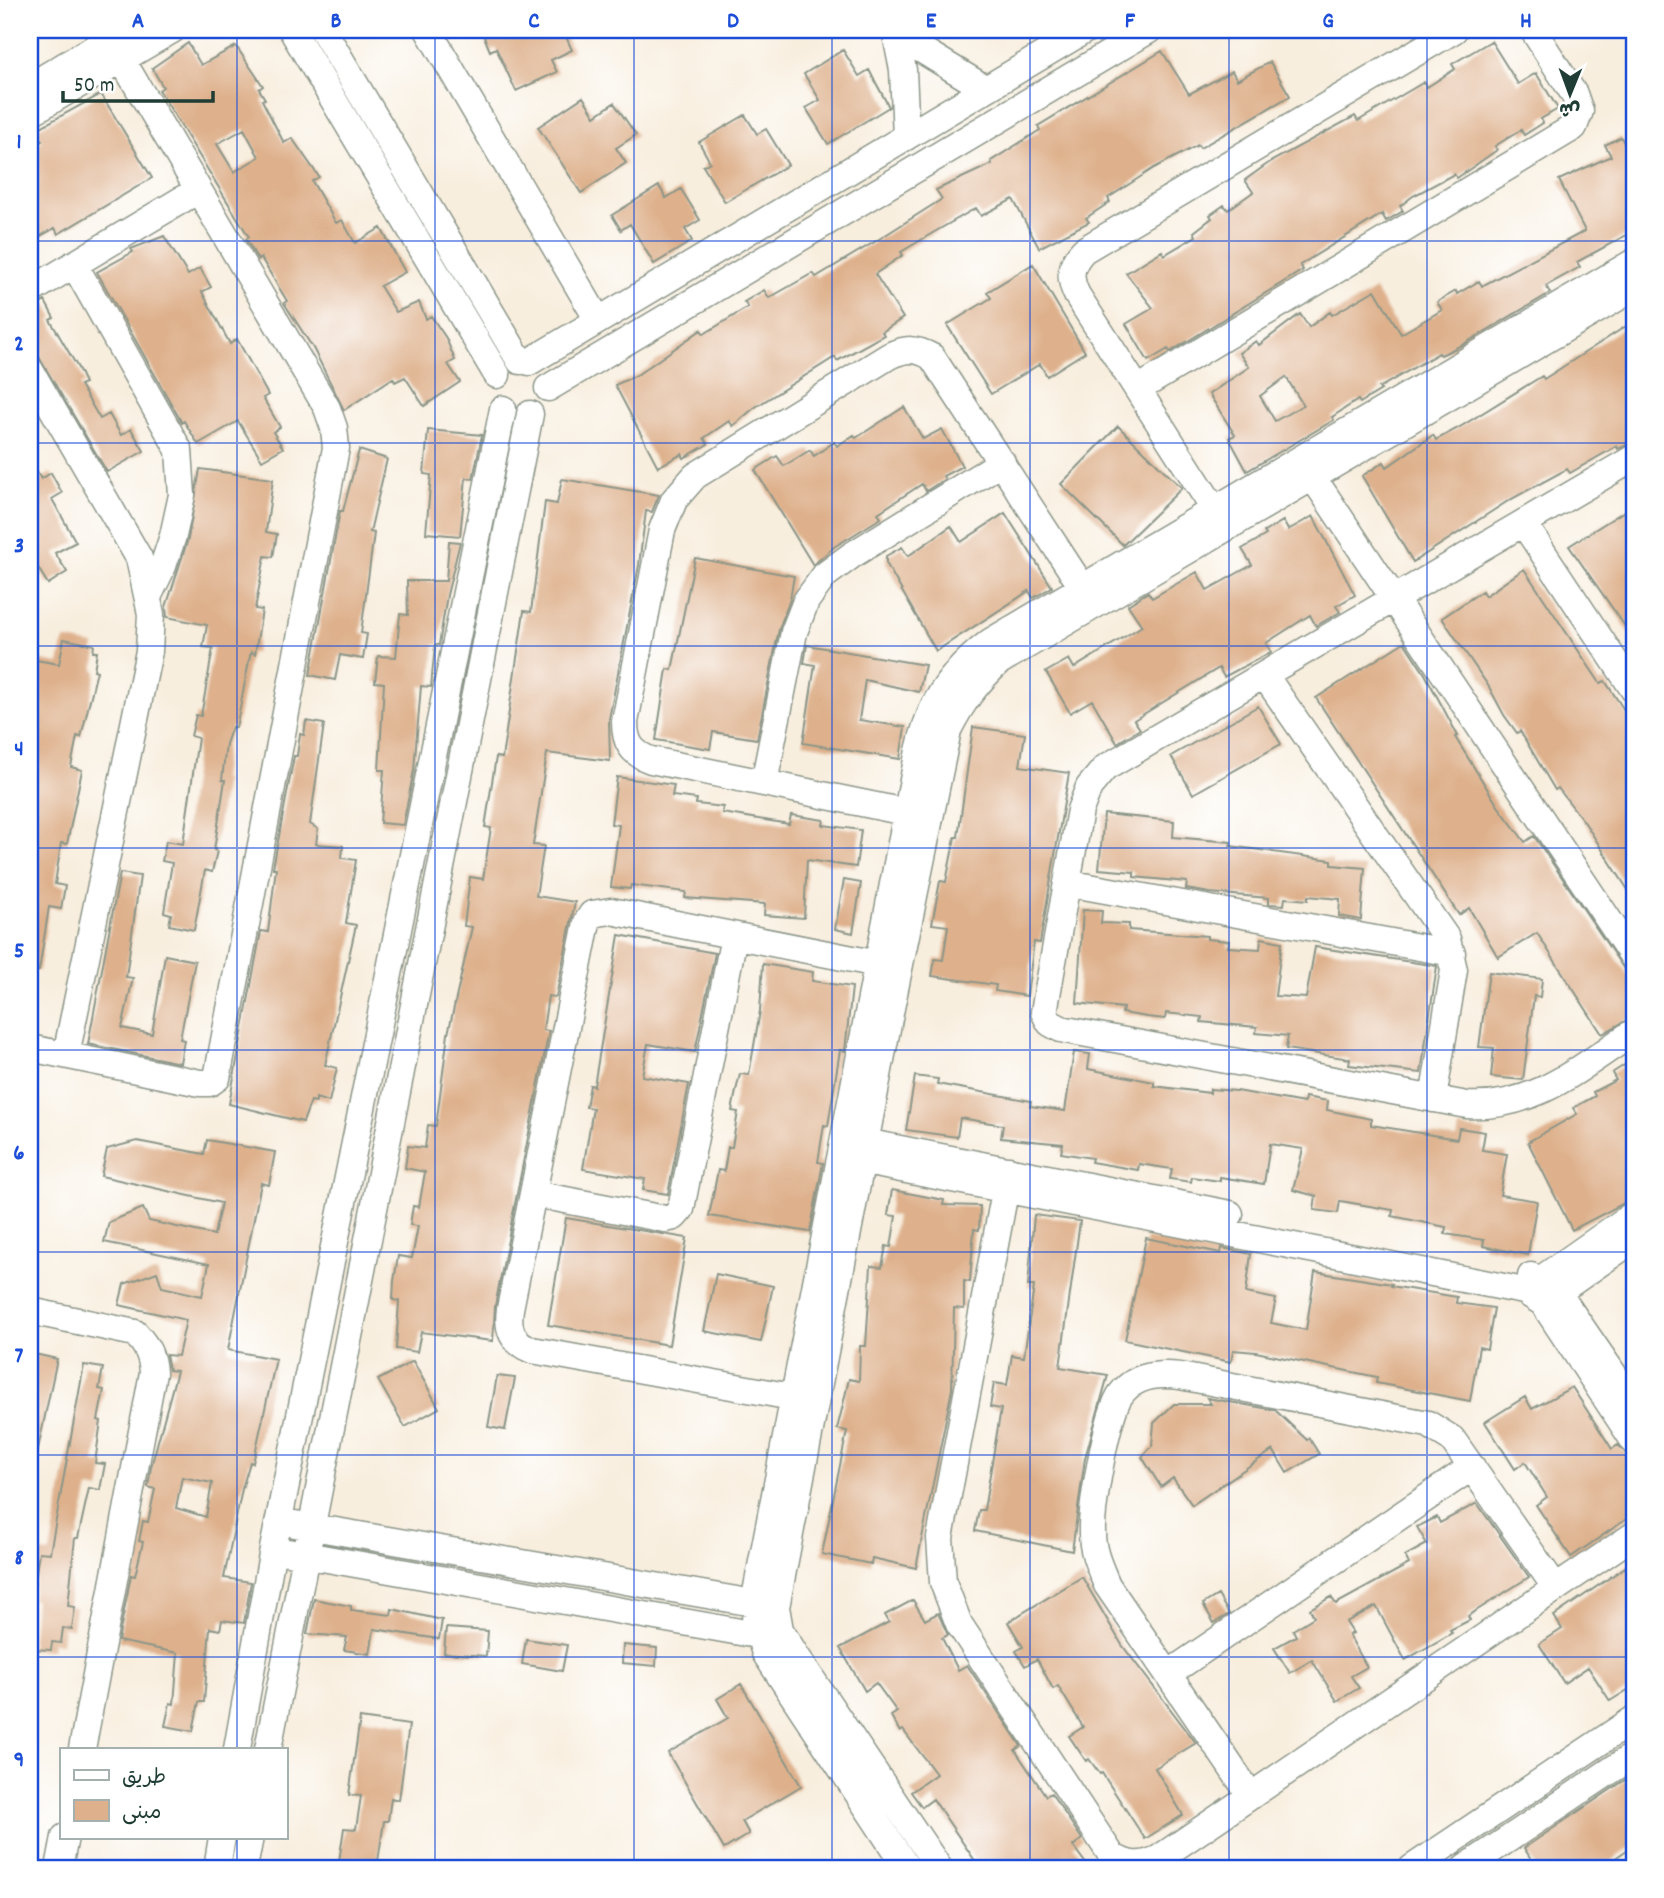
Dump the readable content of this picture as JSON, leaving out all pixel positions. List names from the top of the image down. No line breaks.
{"legend":["طريق","مبنى"],"scale_bar":"50 m","north":"bottom","grid":{"columns":["A","B","C","D","E","F","G","H"],"rows":["1","2","3","4","5","6","7","8","9"]}}
